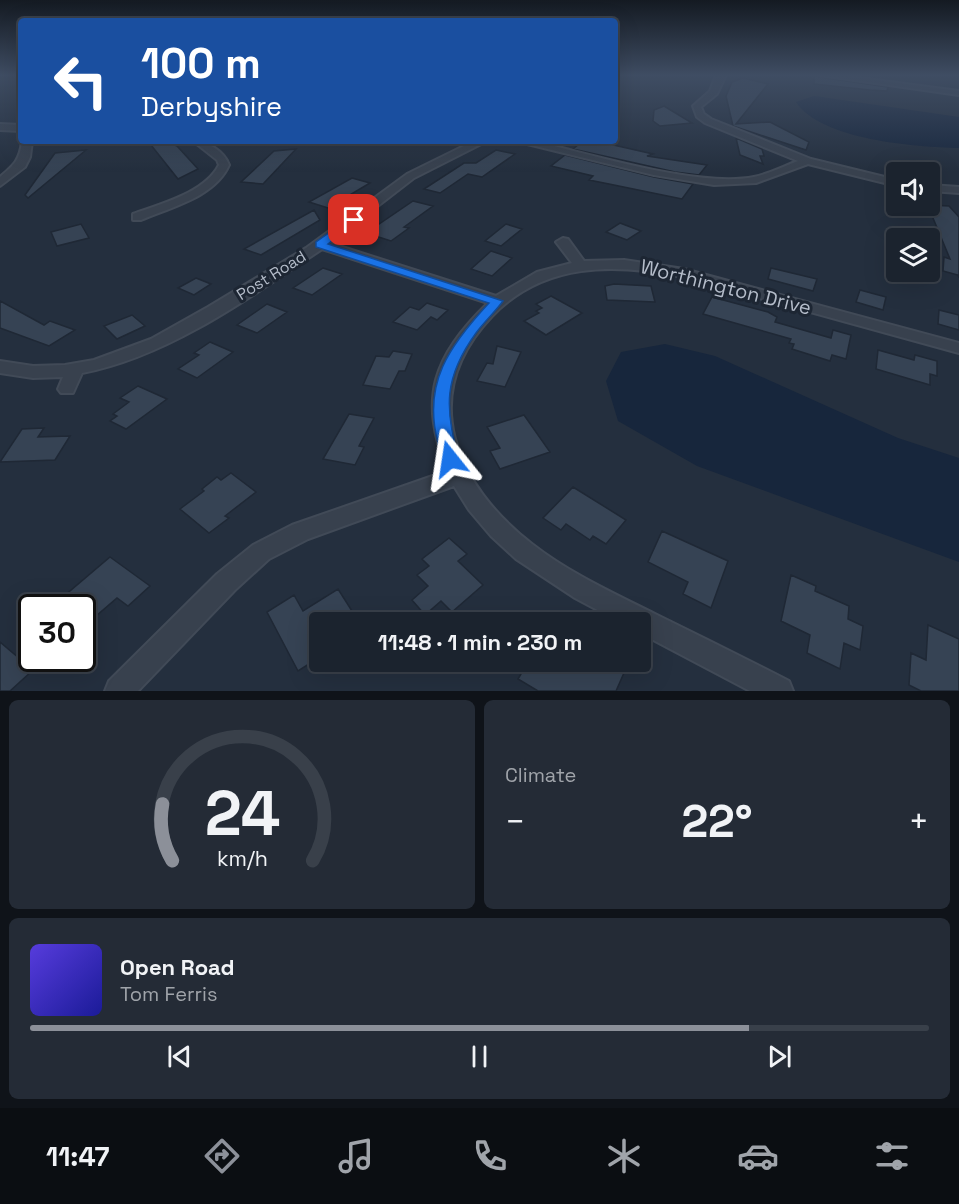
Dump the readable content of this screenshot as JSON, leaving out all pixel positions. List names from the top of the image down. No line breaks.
{"streets":{"street":["Post Road","Worthington Drive"]},"page":{"turn":["100 m","Derbyshire"],"limit":"30","trip":"11:48 · 1 min · 230 m","tile":"Climate","heat":["−","22°","+"],"song":["Open Road","Tom Ferris"],"tabs":"11:47","gauge":["24","km/h"]}}
